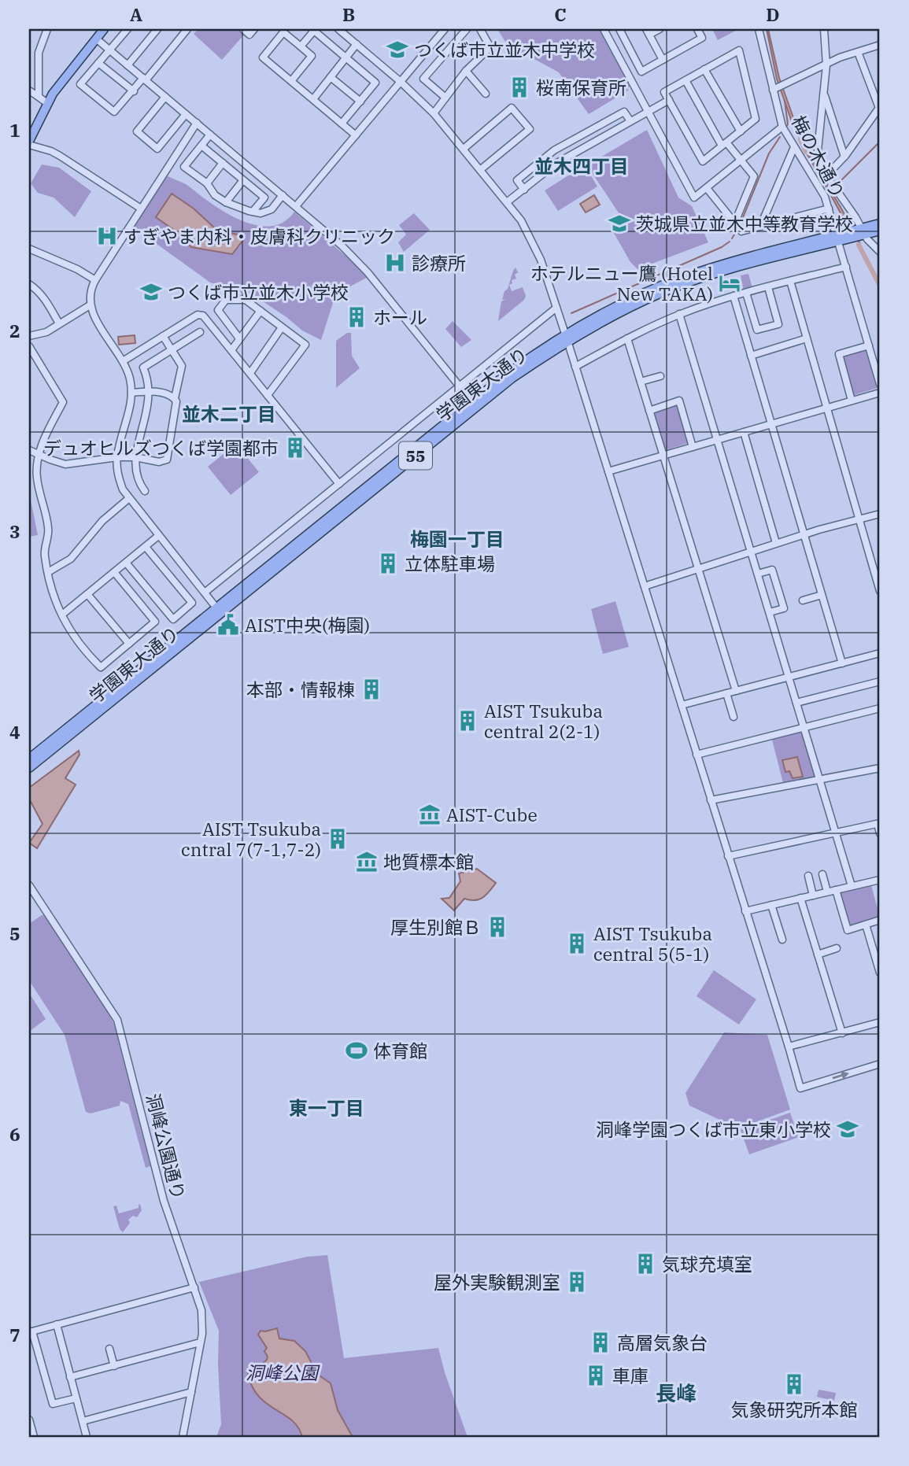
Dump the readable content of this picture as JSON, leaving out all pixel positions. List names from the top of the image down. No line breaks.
{"streets":{"main road":["学園東大通り","55"],"street":["梅の木通り","洞峰公園通り"]},"crossings":[["梅の木通り","学園東大通り"]],"districts":["並木四丁目","並木二丁目","梅園一丁目","東一丁目","長峰"],"parks":["洞峰公園"],"places":{"school or university":["つくば市立並木中学校","茨城県立並木中等教育学校","つくば市立並木小学校","洞峰学園つくば市立東小学校"],"building":["桜南保育所","ホール","デュオヒルズつくば学園都市","立体駐車場","本部・情報棟","AIST Tsukuba central 2(2-1)","AIST Tsukuba cntral 7(7-1,7-2)","厚生別館Ｂ","AIST Tsukuba central 5(5-1)","気球充填室","屋外実験観測室","高層気象台","車庫","気象研究所本館"],"hospital":["すぎやま内科・皮膚科クリニック","診療所"],"hotel":["ホテルニュー鷹 (Hotel New TAKA)"],"public building":["AIST中央(梅園)"],"museum":["AIST-Cube","地質標本館"],"sports":["体育館"]},"grid":{"columns":["A","B","C","D"],"rows":["1","2","3","4","5","6","7"]}}
